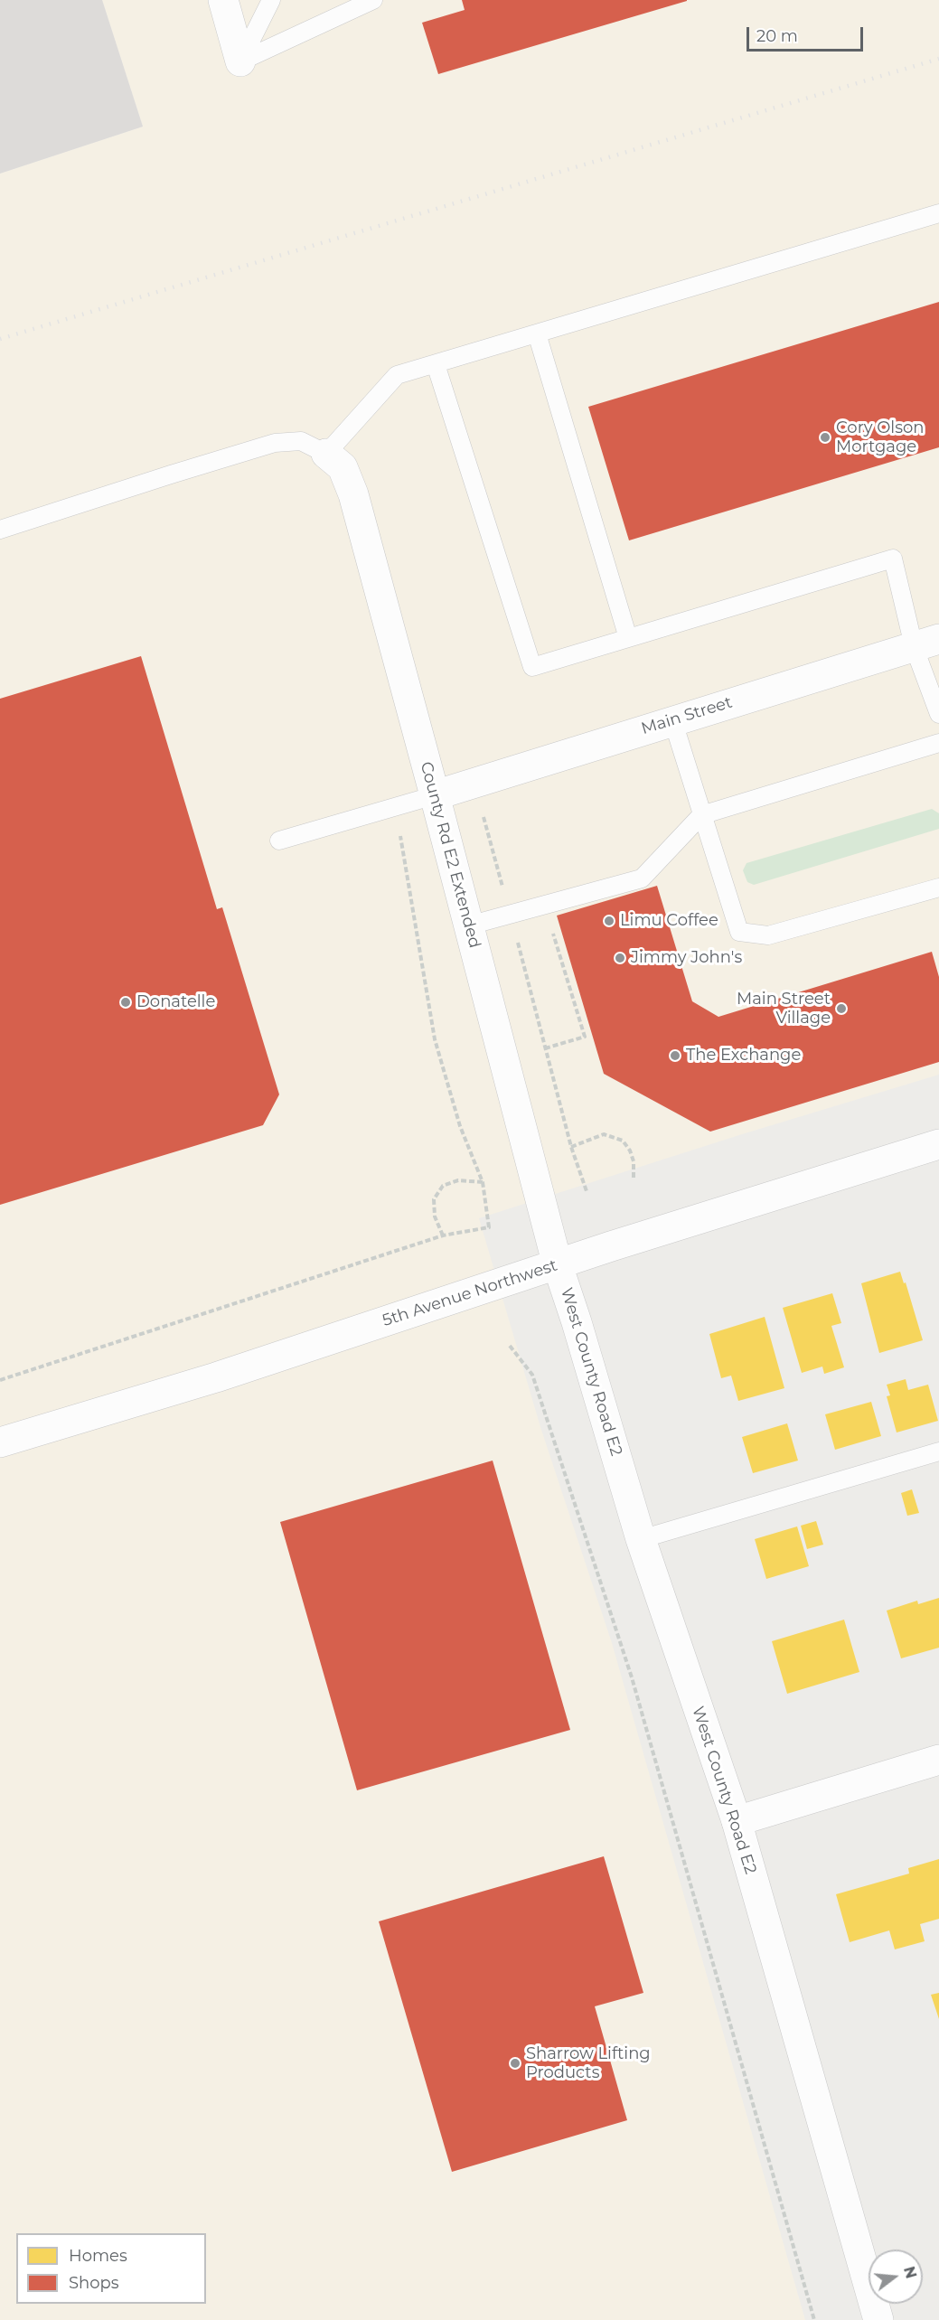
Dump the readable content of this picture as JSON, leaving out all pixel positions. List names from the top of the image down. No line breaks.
{"streets":{"street":["Main Street","County Rd E2 Extended","5th Avenue Northwest","West County Road E2"]},"crossings":[["Main Street","County Rd E2 Extended"],["County Rd E2 Extended","5th Avenue Northwest"],["County Rd E2 Extended","West County Road E2"],["5th Avenue Northwest","West County Road E2"]],"places":["Cory Olson Mortgage","Limu Coffee","Jimmy John's","Donatelle","Main Street Village","The Exchange","Sharrow Lifting Products"],"legend":["Homes","Shops"],"scale_bar":"20 m","north":"right"}
